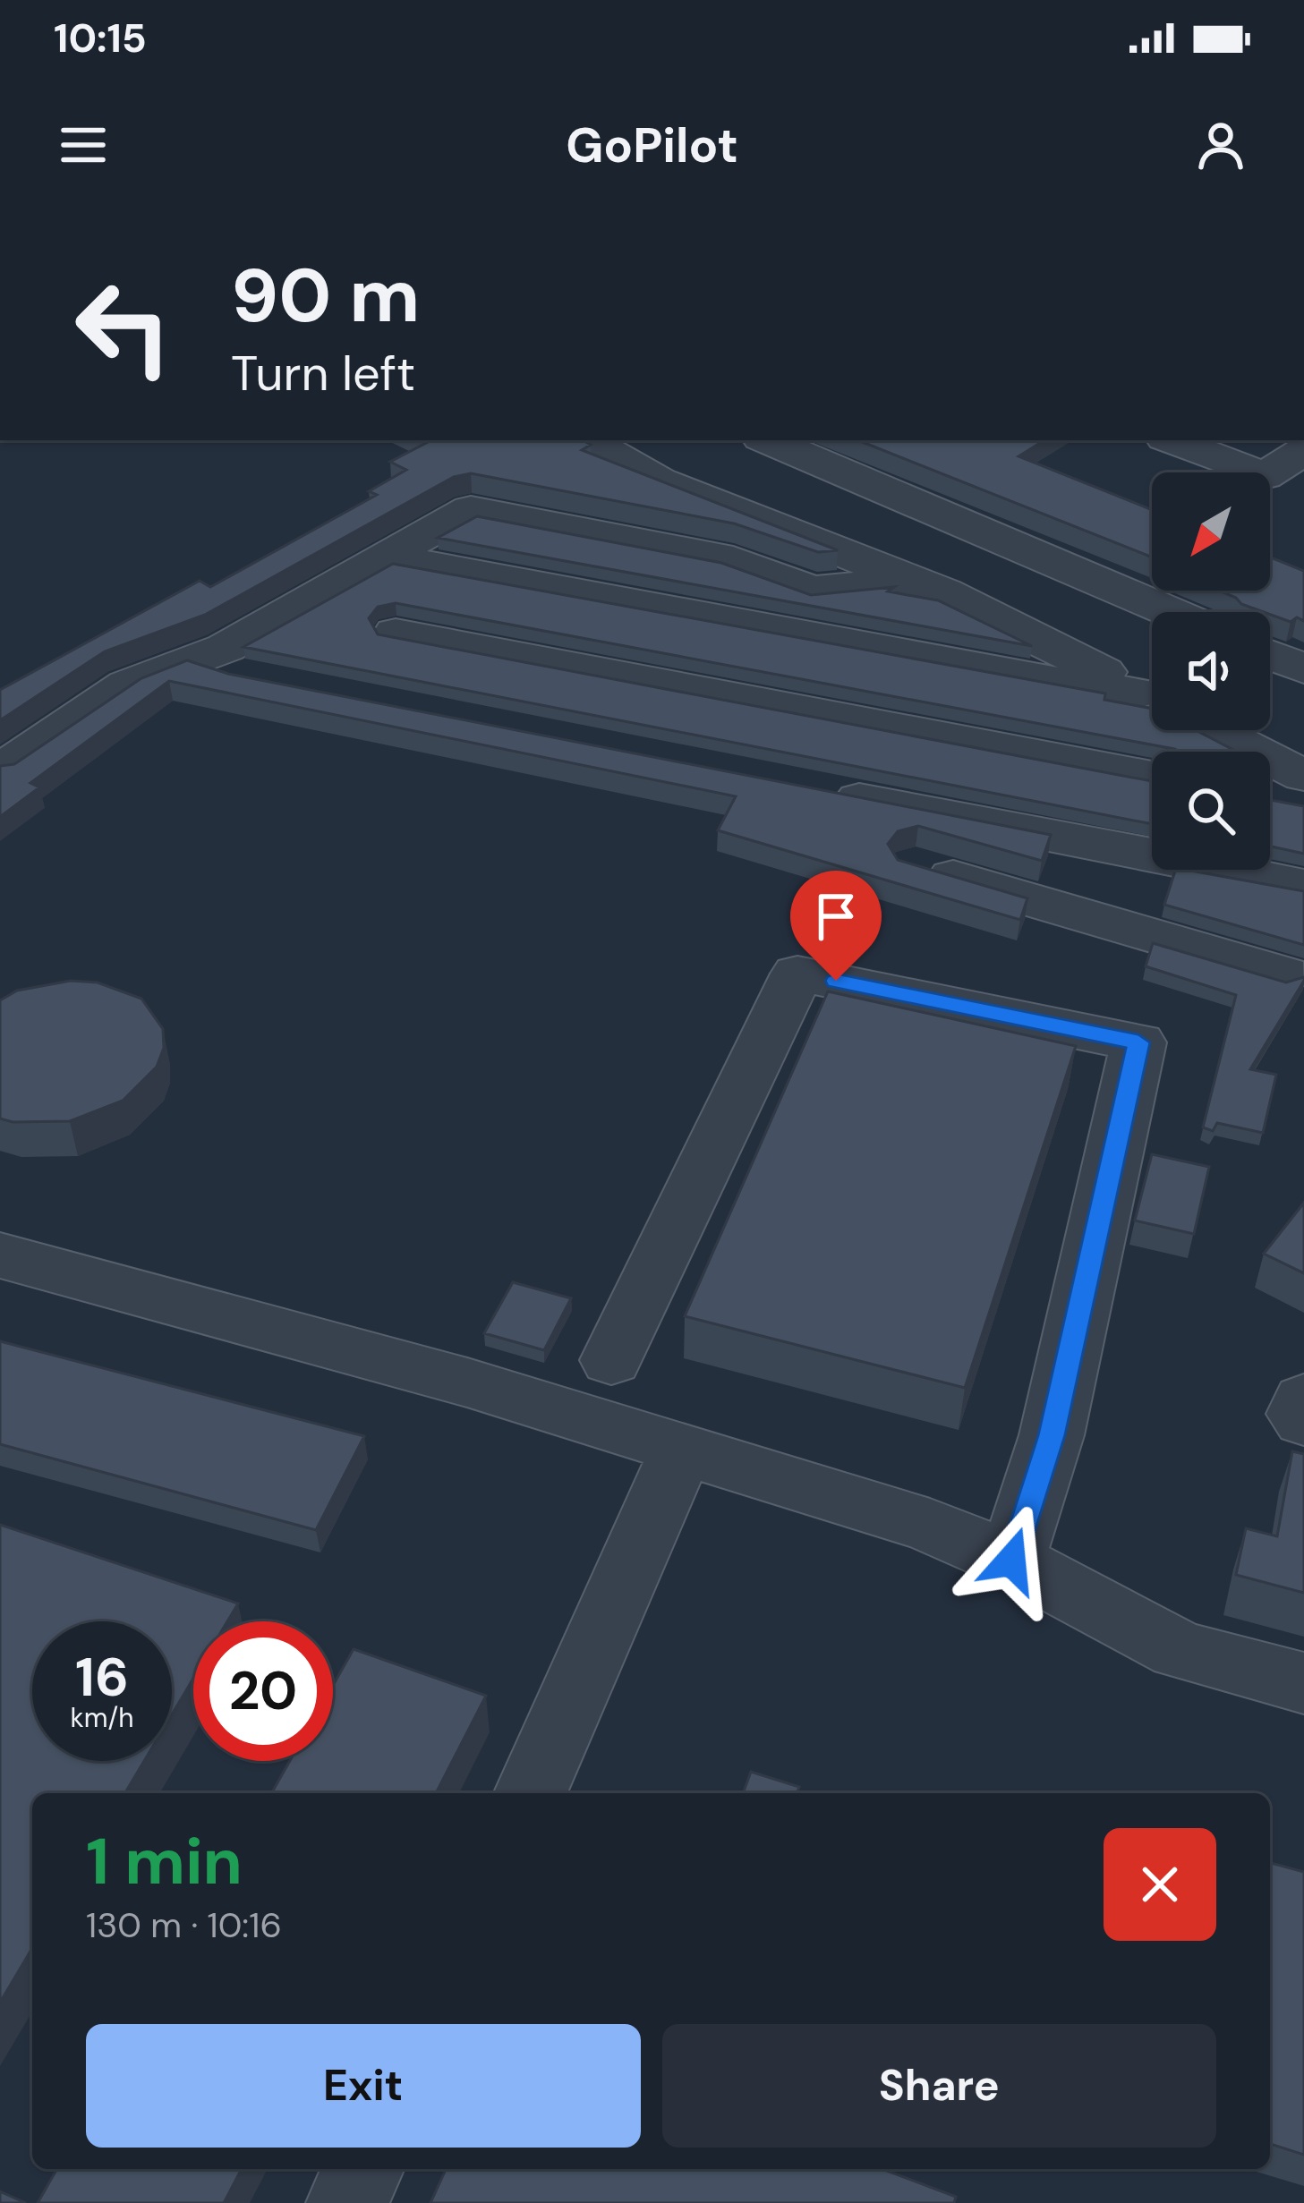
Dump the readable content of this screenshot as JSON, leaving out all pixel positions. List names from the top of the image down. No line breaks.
{"north":"bottom left","page":{"status":"10:15","header":"GoPilot","turn":["90 m","Turn left"],"speed":"16 km/h","limit":"20","heading":["1 min","130 m · 10:16"],"buttons":["Exit","Share"]}}
